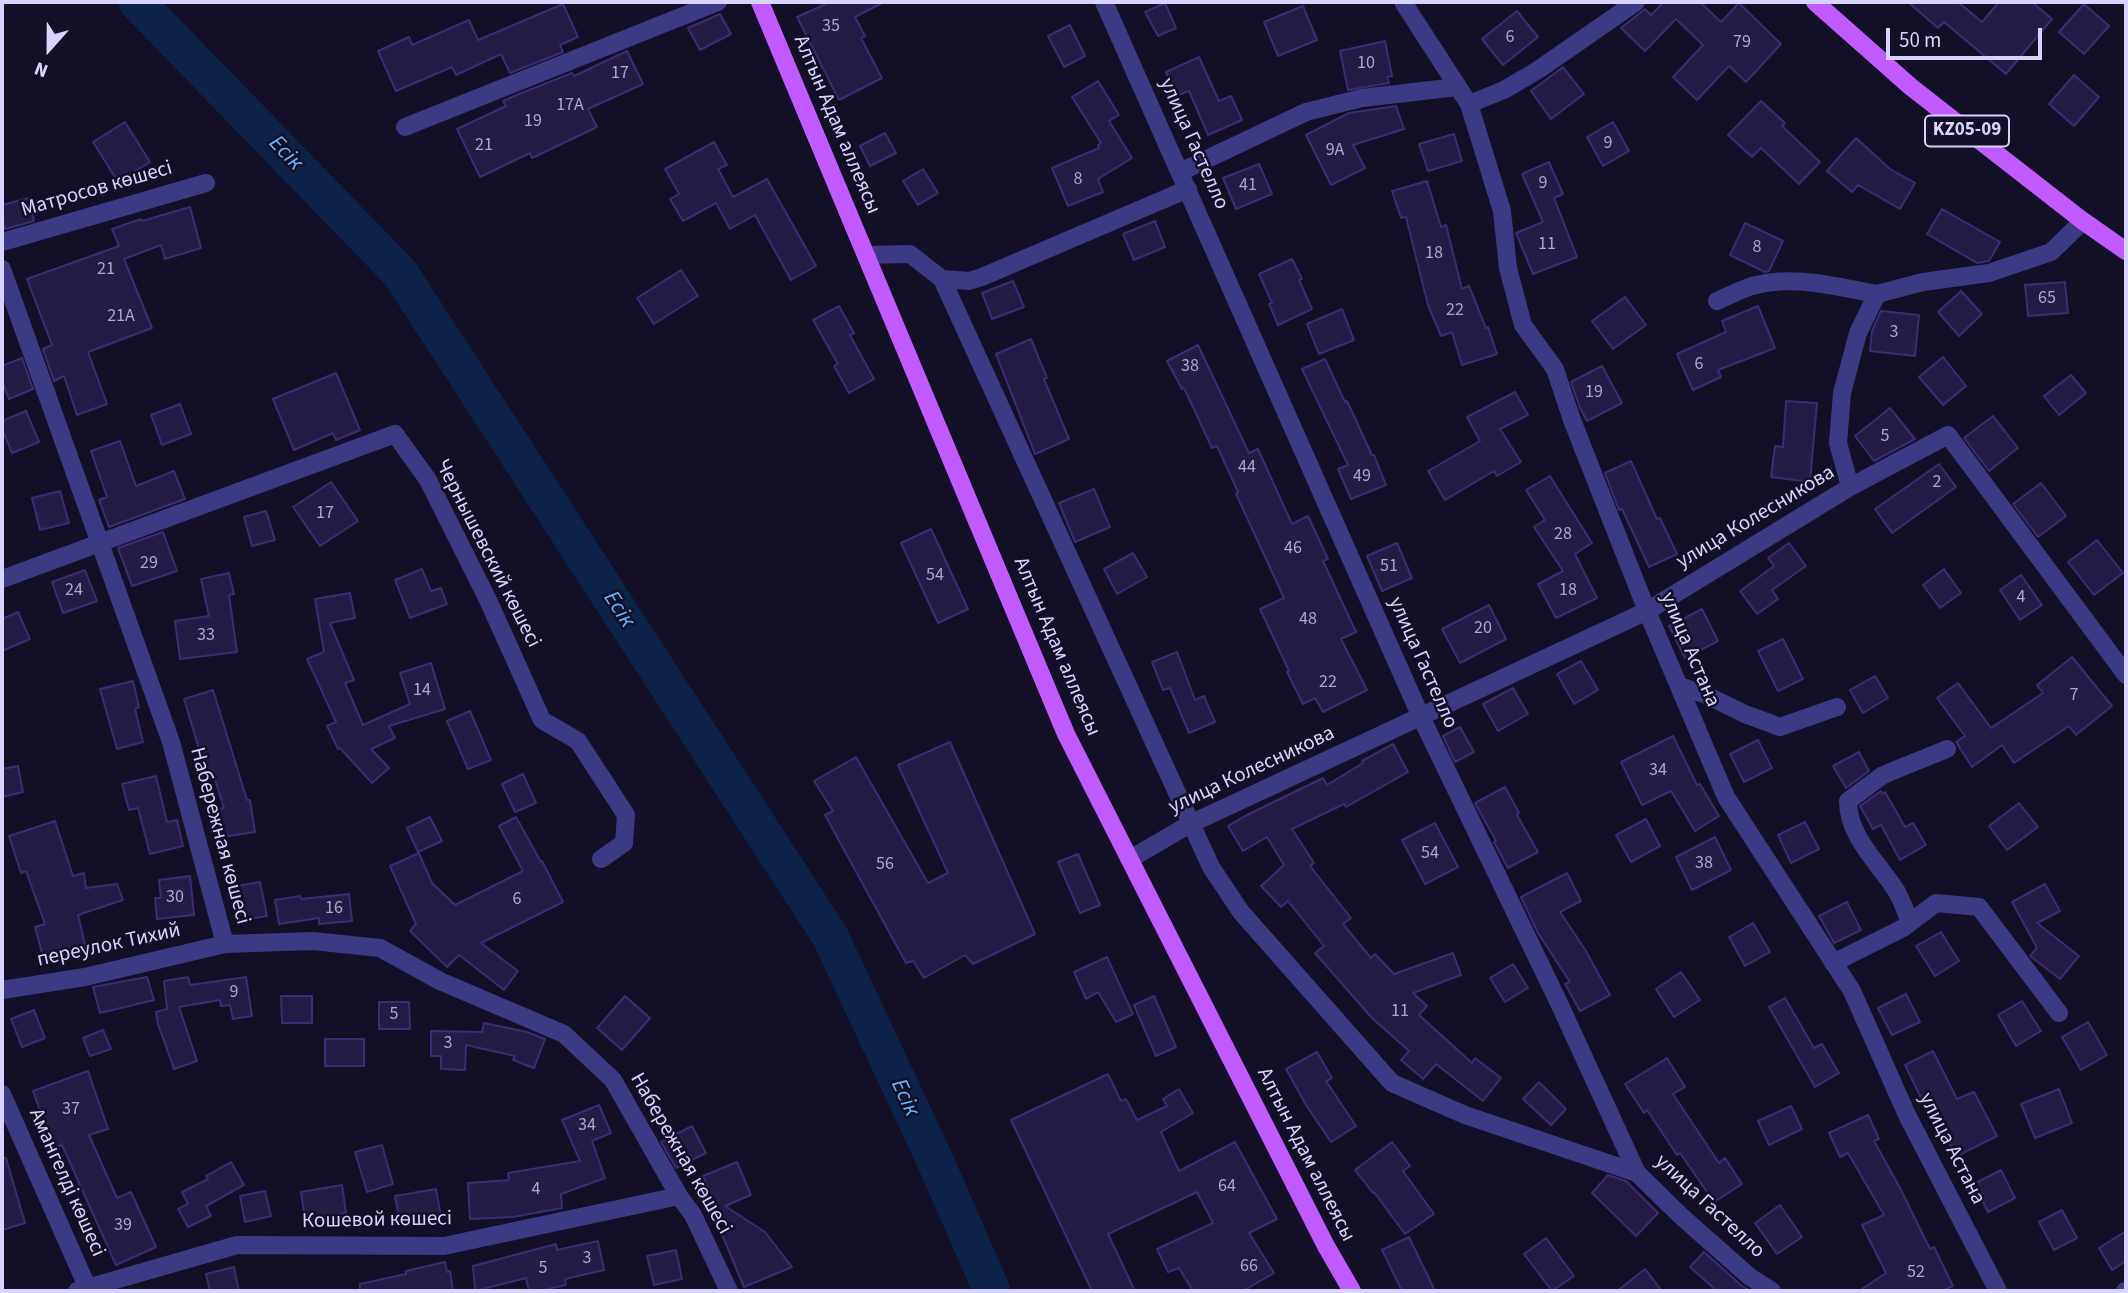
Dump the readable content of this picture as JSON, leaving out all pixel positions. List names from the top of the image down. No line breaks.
{"streets":{"main road":["Алтын Адам аллеясы","KZ05-09"],"street":["улица Гастелло","Матросов көшесі","улица Колесникова","Чернышевский көшесі","улица Астана","Набережная көшесі","переулок Тихий","Амангелді көшесі","Кошевой көшесі"]},"crossings":[["Алтын Адам аллеясы","улица Колесникова"],["улица Гастелло","улица Колесникова"],["улица Колесникова","улица Астана"],["Чернышевский көшесі","Набережная көшесі"],["Набережная көшесі","переулок Тихий"],["Набережная көшесі","Кошевой көшесі"],["Амангелді көшесі","Кошевой көшесі"]],"water":["Есік"],"house_numbers":["35","6","79","10","17","17А","19","9","21","9А","8","9","41","11","8","18","21","65","22","21А","3","6","38","19","5","44","49","2","17","28","46","29","51","54","24","18","4","48","20","33","22","14","7","34","54","38","56","30","6","16","9","11","5","3","37","34","64","4","39","3","66","5","52"],"scale_bar":"50 m","north":"bottom"}
